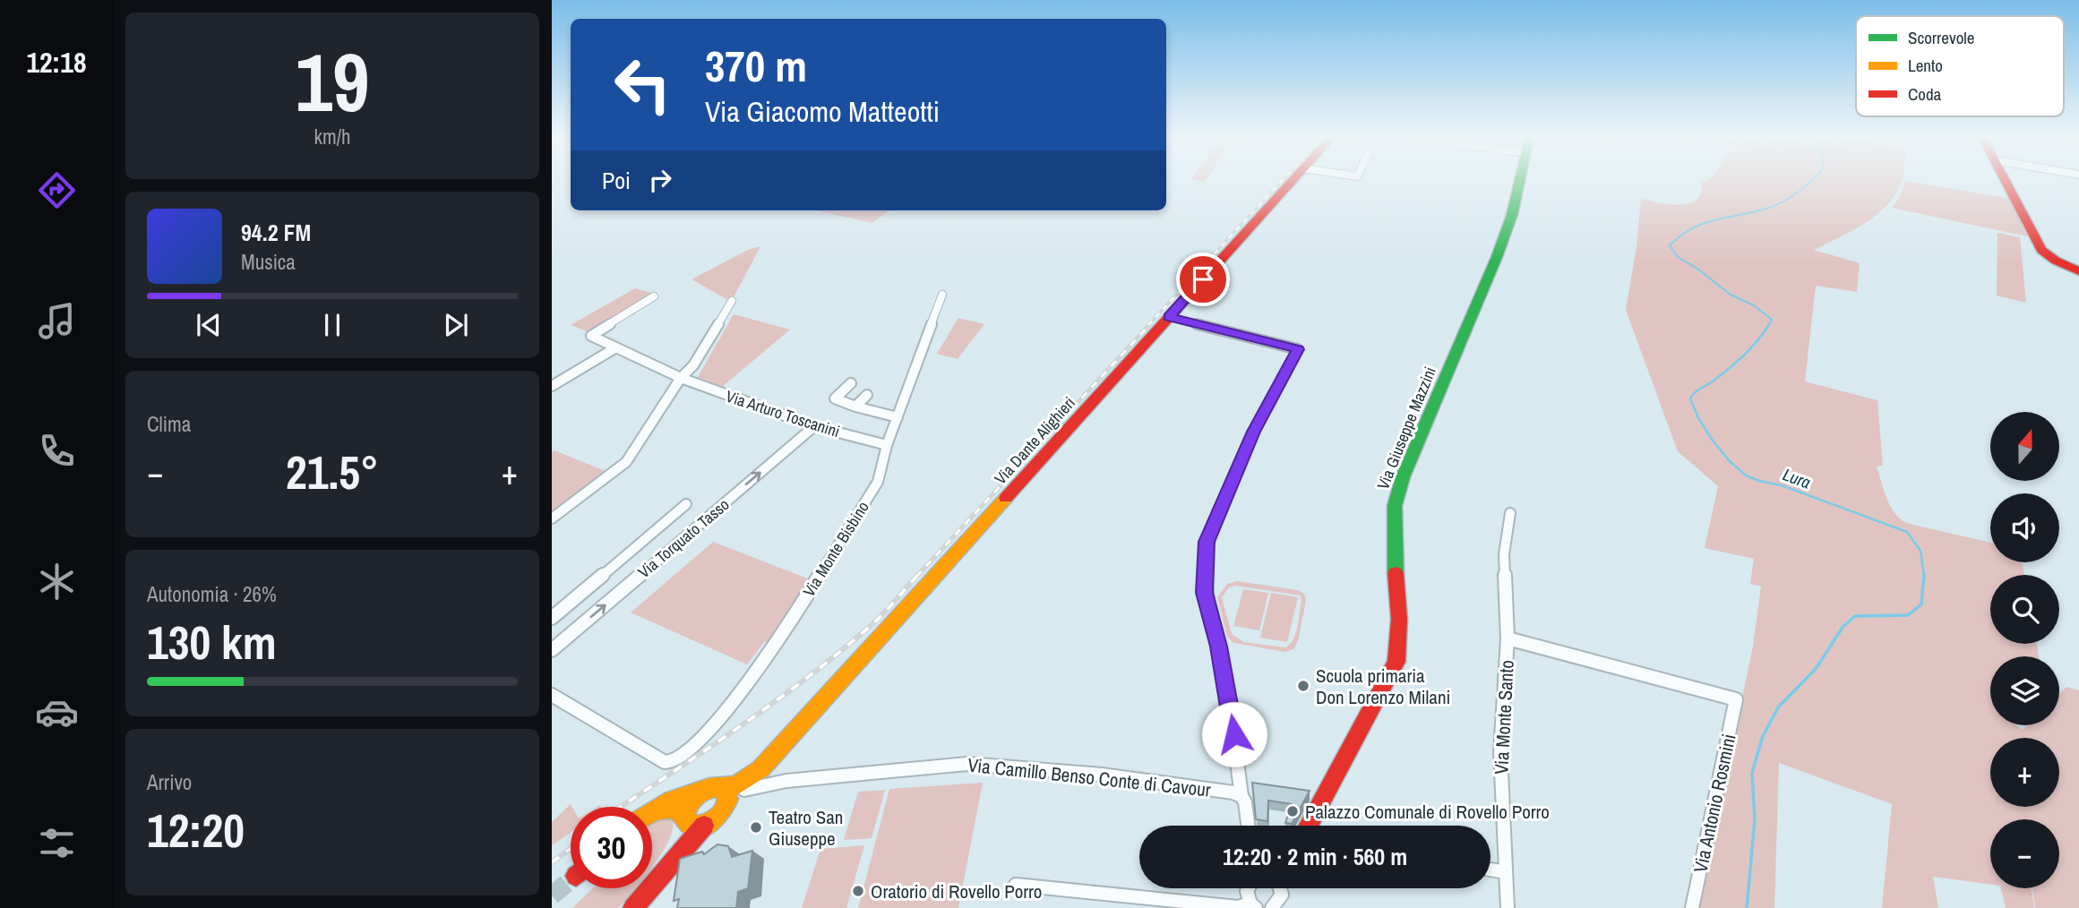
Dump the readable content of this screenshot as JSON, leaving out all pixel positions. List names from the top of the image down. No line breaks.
{"streets":{"street":["Via Arturo Toscanini","Via Giuseppe Mazzini","Via Dante Alighieri","Via Torquato Tasso","Via Monte Bisbino","Via Monte Santo","Via Camillo Benso Conte di Cavour","Via Antonio Rosmini"]},"crossings":[["Via Arturo Toscanini","Via Torquato Tasso"],["Via Arturo Toscanini","Via Monte Bisbino"],["Via Dante Alighieri","Via Camillo Benso Conte di Cavour"],["Via Monte Santo","Via Antonio Rosmini"]],"water":["Lura"],"places":["Scuola primaria Don Lorenzo Milani","Palazzo Comunale di Rovello Porro","Teatro San Giuseppe","Oratorio di Rovello Porro"],"legend":["Scorrevole","Lento","Coda"],"north":"top","page":{"tabs":"12:18","tile":[["19","km/h"],"Clima",["Autonomia · 26%","130 km"],["Arrivo","12:20"]],"turn":["370 m","Via Giacomo Matteotti"],"then":"Poi","song":["94.2 FM","Musica"],"map_buttons":["+","−"],"heat":["−","21.5°","+"],"limit":"30","trip":"12:20 · 2 min · 560 m"}}
